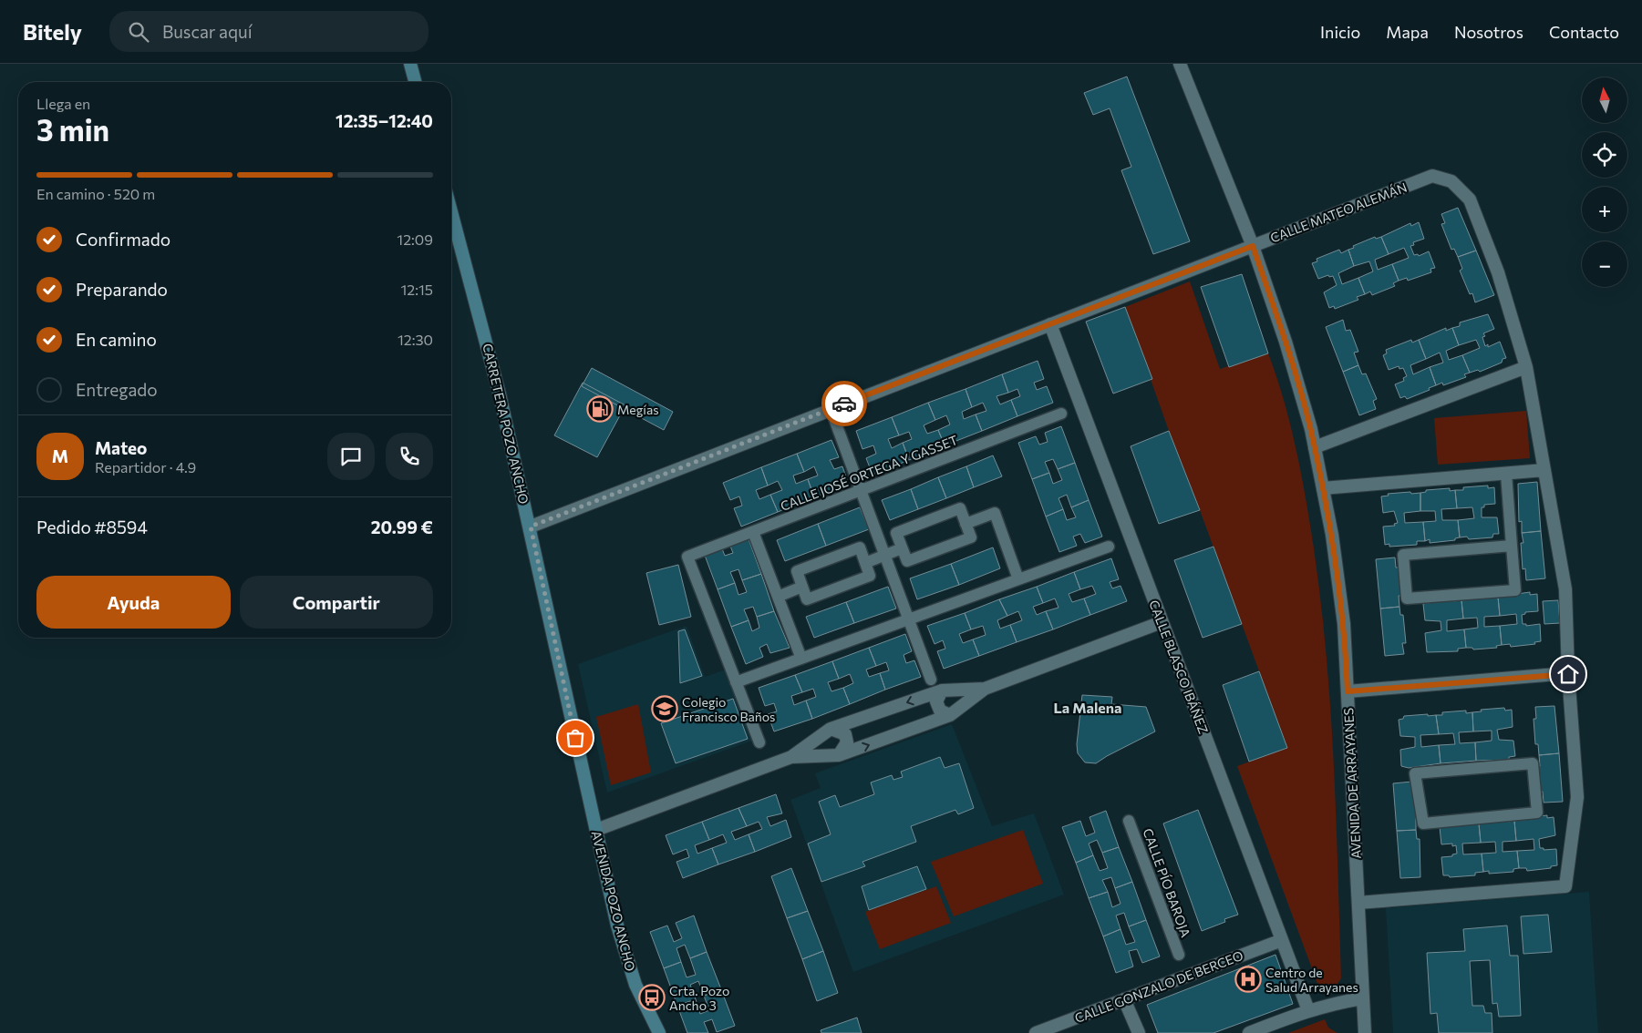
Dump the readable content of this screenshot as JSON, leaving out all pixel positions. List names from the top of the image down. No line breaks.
{"streets":{"main road":["CARRETERA POZO ANCHO","AVENIDA POZO ANCHO"],"street":["CALLE MATEO ALEMÁN","CALLE JOSÉ ORTEGA Y GASSET","CALLE BLASCO IBÁÑEZ","AVENIDA DE ARRAYANES","CALLE PÍO BAROJA","CALLE GONZALO DE BERCEO"]},"crossings":[["CALLE MATEO ALEMÁN","CARRETERA POZO ANCHO"],["CALLE MATEO ALEMÁN","CALLE BLASCO IBÁÑEZ"],["CALLE MATEO ALEMÁN","AVENIDA DE ARRAYANES"],["CARRETERA POZO ANCHO","AVENIDA POZO ANCHO"],["CALLE BLASCO IBÁÑEZ","CALLE GONZALO DE BERCEO"]],"districts":["La Malena"],"places":{"fuel station":["Megías"],"school or university":["Colegio Francisco Baños"],"hospital":["Centro de Salud Arrayanes"],"bus stop":["Crta. Pozo Ancho 3"]},"north":"top","page":{"header":"Bitely","search":"Buscar aquí","nav":["Inicio","Mapa","Nosotros","Contacto"],"map_buttons":["+","−"],"heading":["3 min","Llega en","12:35–12:40"],"panel":["Mateo","Repartidor · 4.9","Pedido #8594","20.99 €"],"bar":"En camino · 520 m","list":[["Confirmado","12:09"],["Preparando","12:15"],["En camino","12:30"],"Entregado"],"round":"M","buttons":["Ayuda","Compartir"]}}
